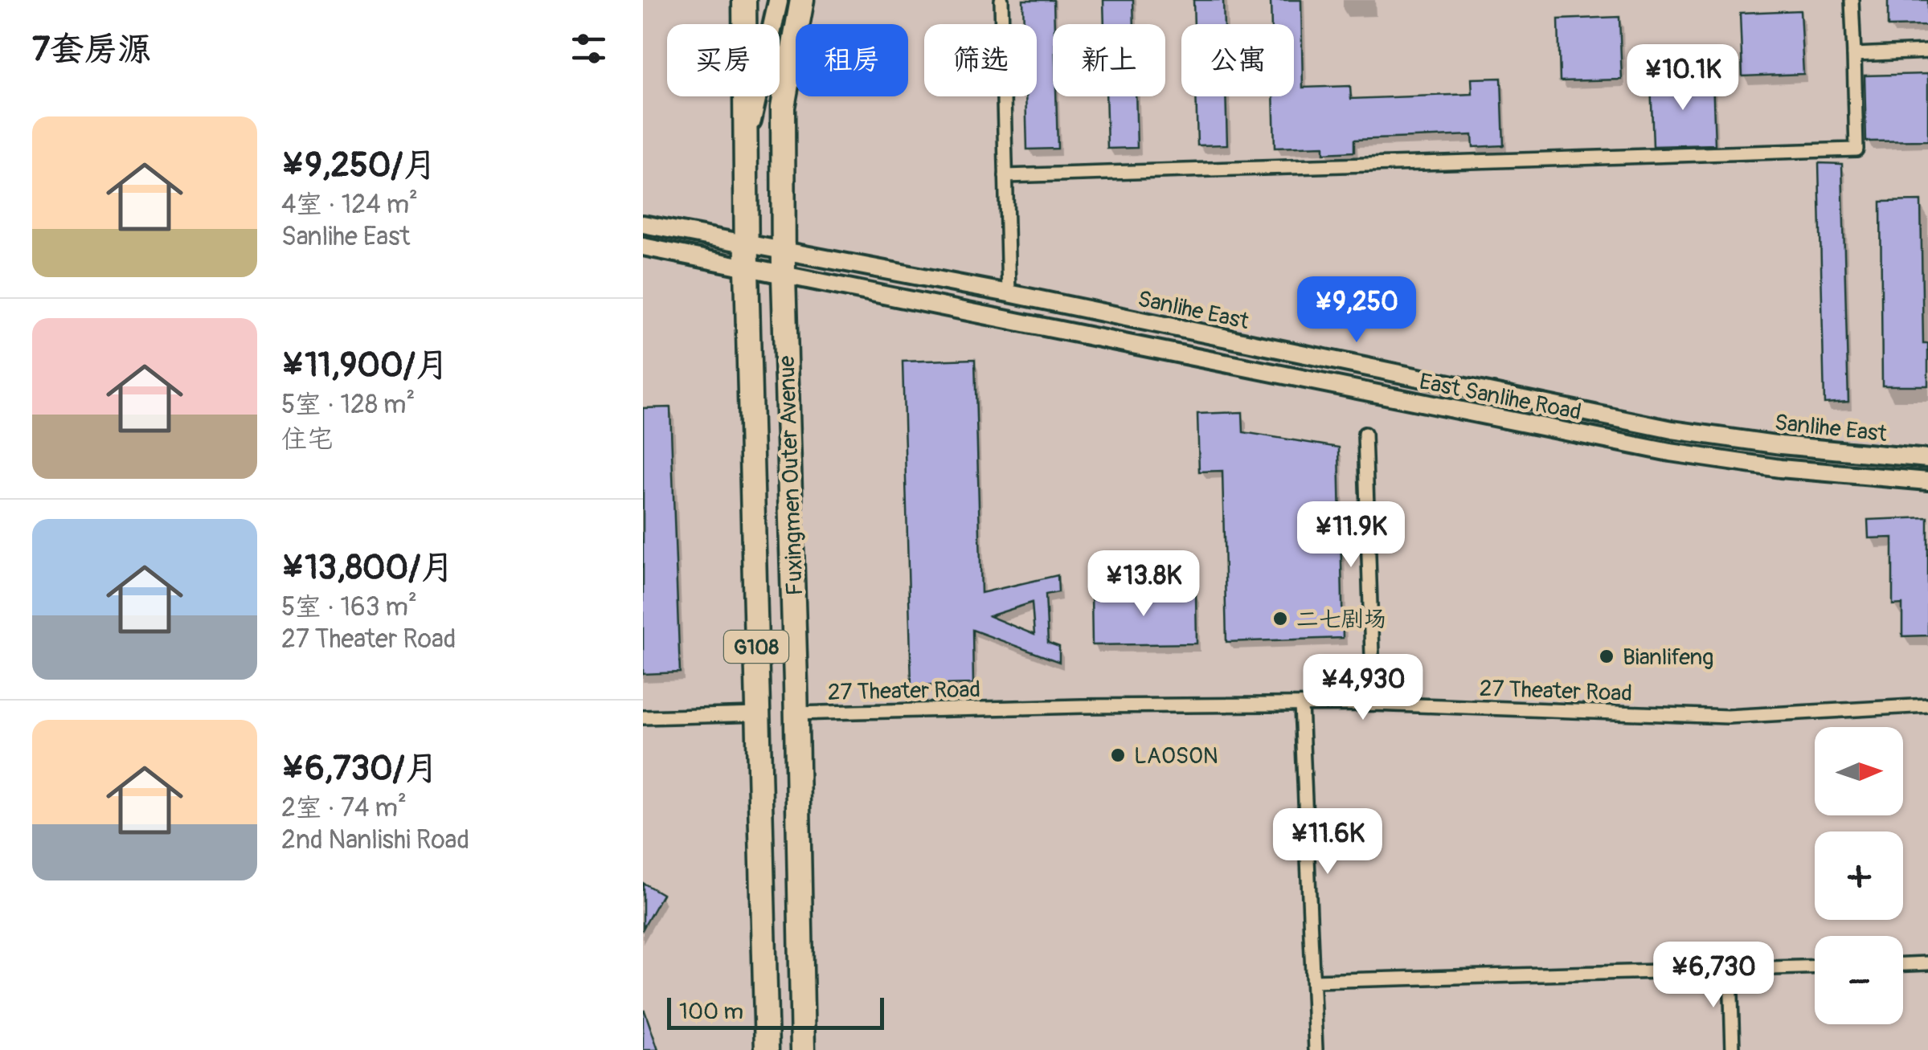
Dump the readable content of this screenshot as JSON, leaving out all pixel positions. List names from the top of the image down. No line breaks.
{"streets":{"highway":["Fuxingmen Outer Avenue","G108"],"main road":["Sanlihe East","East Sanlihe Road"],"street":["27 Theater Road"]},"crossings":[["Sanlihe East","Fuxingmen Outer Avenue"],["East Sanlihe Road","Fuxingmen Outer Avenue"],["Fuxingmen Outer Avenue","27 Theater Road"]],"places":["二七剧场","Bianlifeng","LAOSON"],"scale_bar":"100 m","north":"right","page":{"heading":"7套房源","chip":["买房","租房","筛选","新上","公寓"],"price":["¥10.1K","¥9,250","¥11.9K","¥13.8K","¥4,930","¥11.6K","¥6,730"],"list":[{"name":"¥9,250/月","note":"4室 · 124 m² · Sanlihe East"},{"name":"¥11,900/月","note":"5室 · 128 m² · 住宅"},{"name":"¥13,800/月","note":"5室 · 163 m² · 27 Theater Road"},{"name":"¥6,730/月","note":"2室 · 74 m² · 2nd Nanlishi Road"}],"map_buttons":["+","−"],"scale":"100 m"}}
